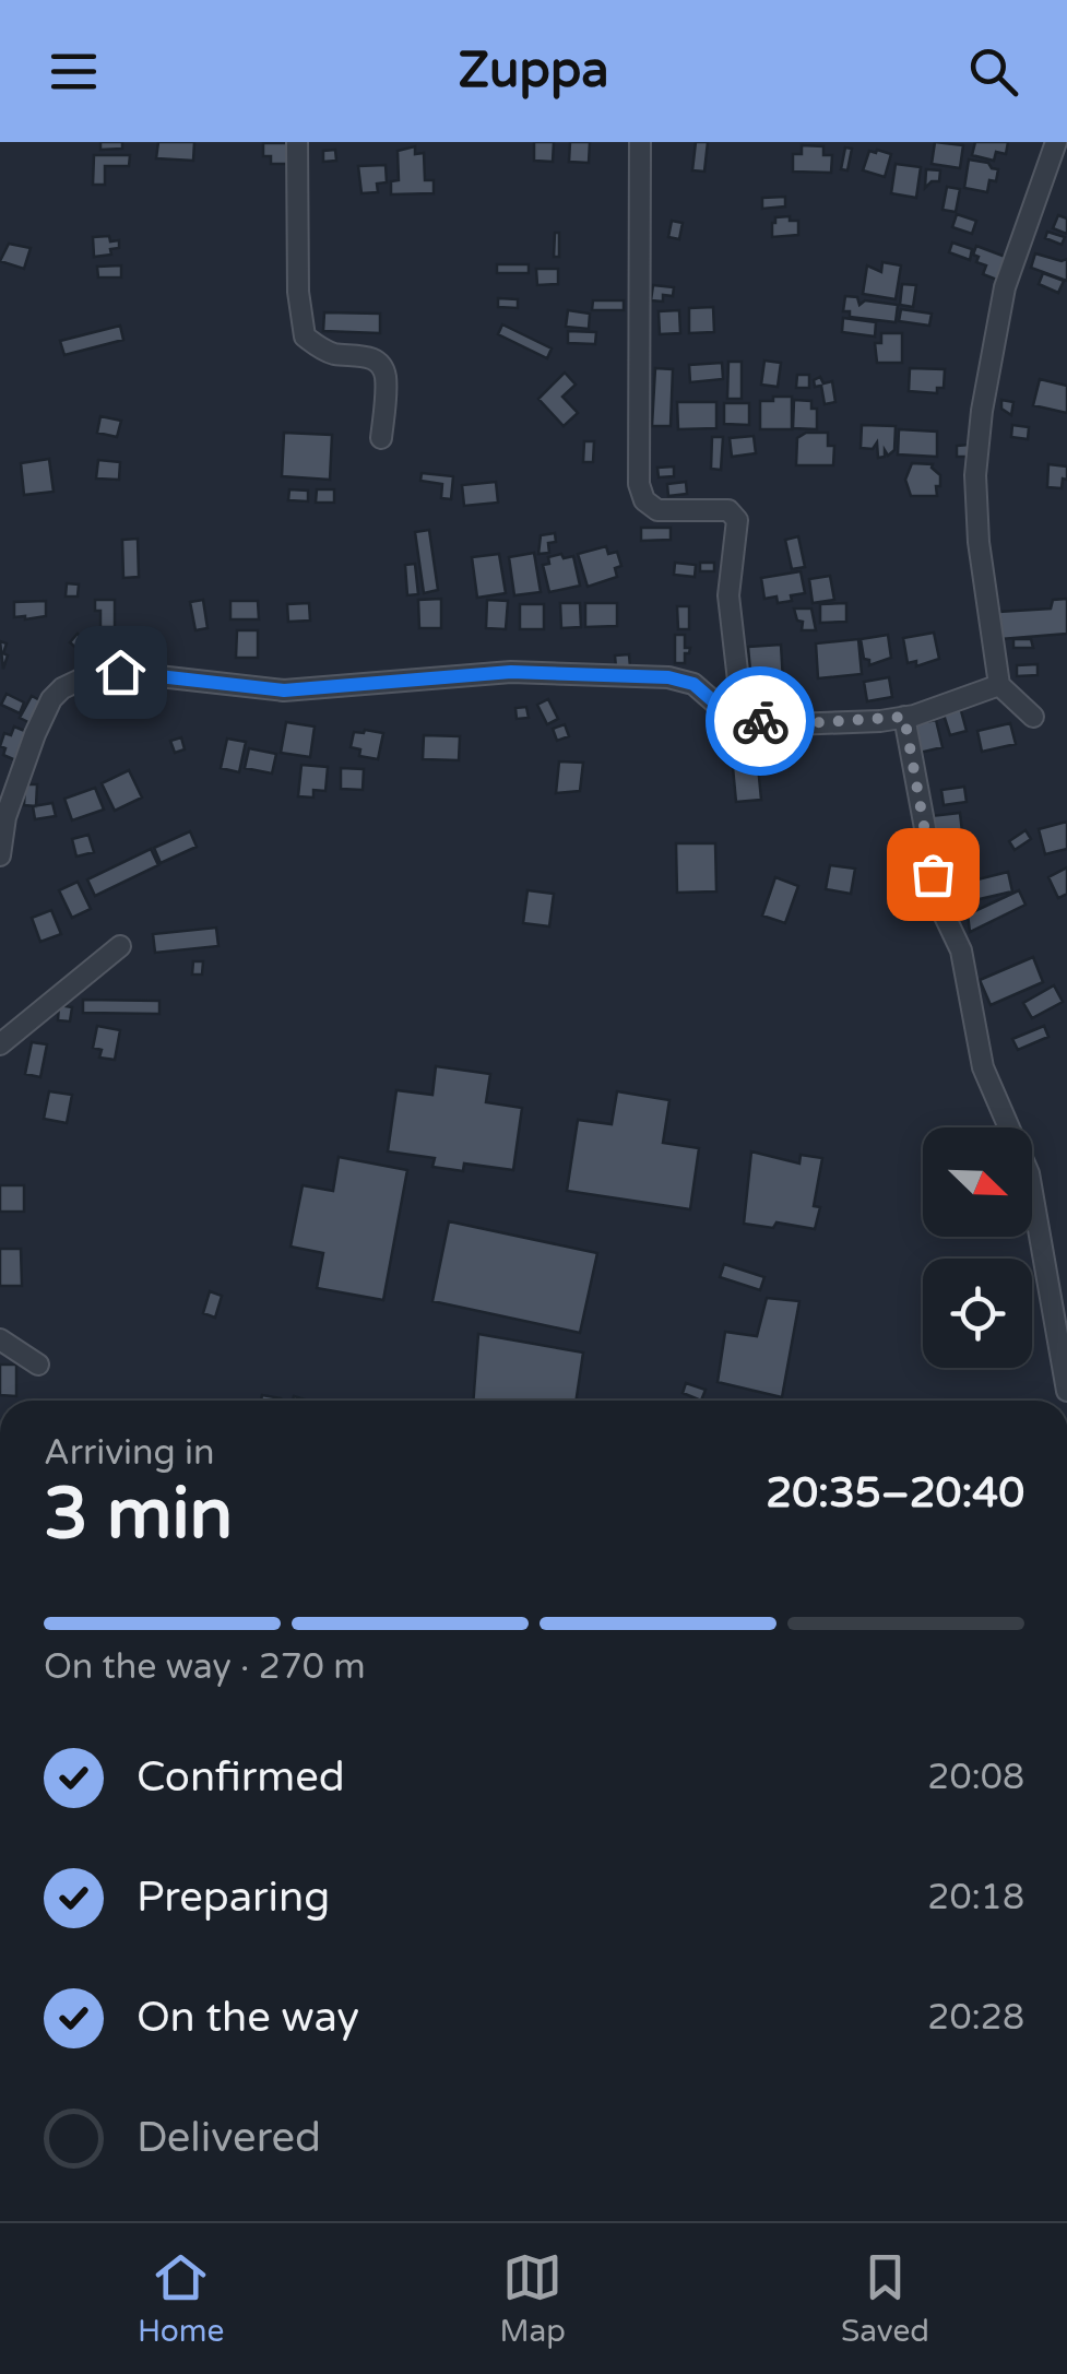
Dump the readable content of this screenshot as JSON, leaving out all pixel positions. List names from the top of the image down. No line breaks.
{"north":"bottom right","page":{"header":"Zuppa","heading":["3 min","Arriving in","20:35–20:40"],"bar":"On the way · 270 m","list":[["Confirmed","20:08"],["Preparing","20:18"],["On the way","20:28"],"Delivered"],"tabs":["Home","Map","Saved"]}}
